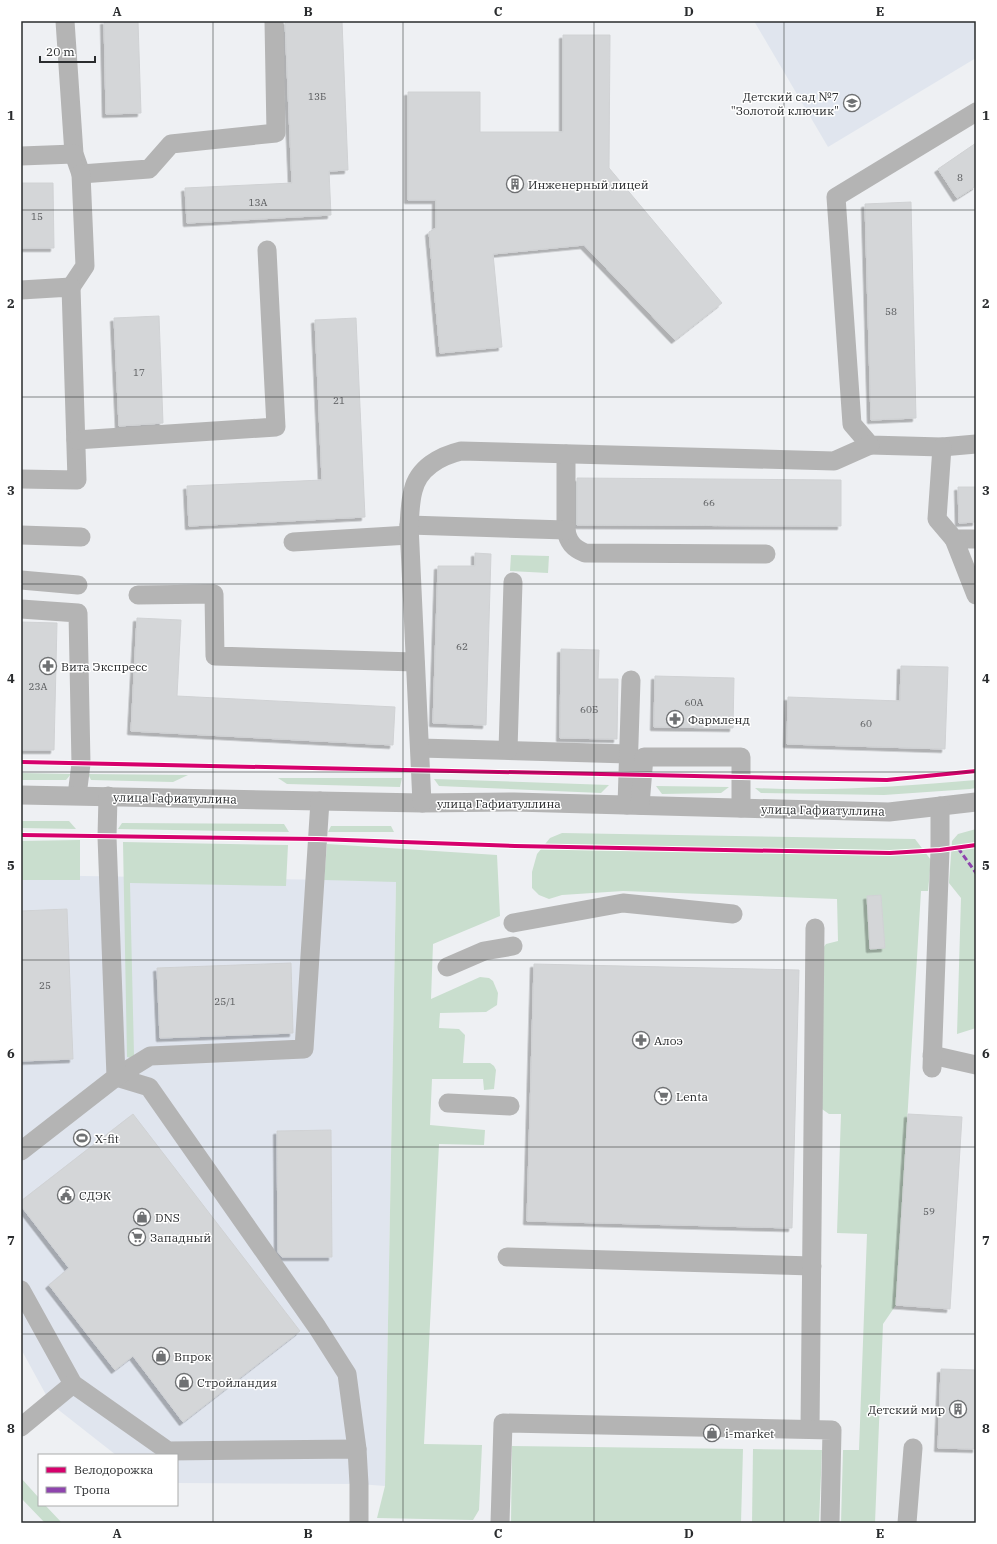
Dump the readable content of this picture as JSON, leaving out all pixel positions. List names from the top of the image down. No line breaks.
{"streets":{"street":["улица Гафиатуллина"]},"places":{"school or university":["Детский сад №7 \"Золотой ключик\""],"building":["Инженерный лицей","Детский мир"],"pharmacy":["Вита Экспресс","Фармленд","Алоэ"],"supermarket":["Lenta","Западный"],"sports":["X-fit"],"public building":["СДЭК"],"shop":["DNS","Впрок","Стройландия","i-market"]},"house_numbers":["13Б","8","13А","15","58","17","21","66","62","23А","60А","60Б","60","25","25/1","59"],"legend":["Велодорожка","Тропа"],"scale_bar":"20 m","grid":{"columns":["A","B","C","D","E"],"rows":["1","2","3","4","5","6","7","8"]}}
